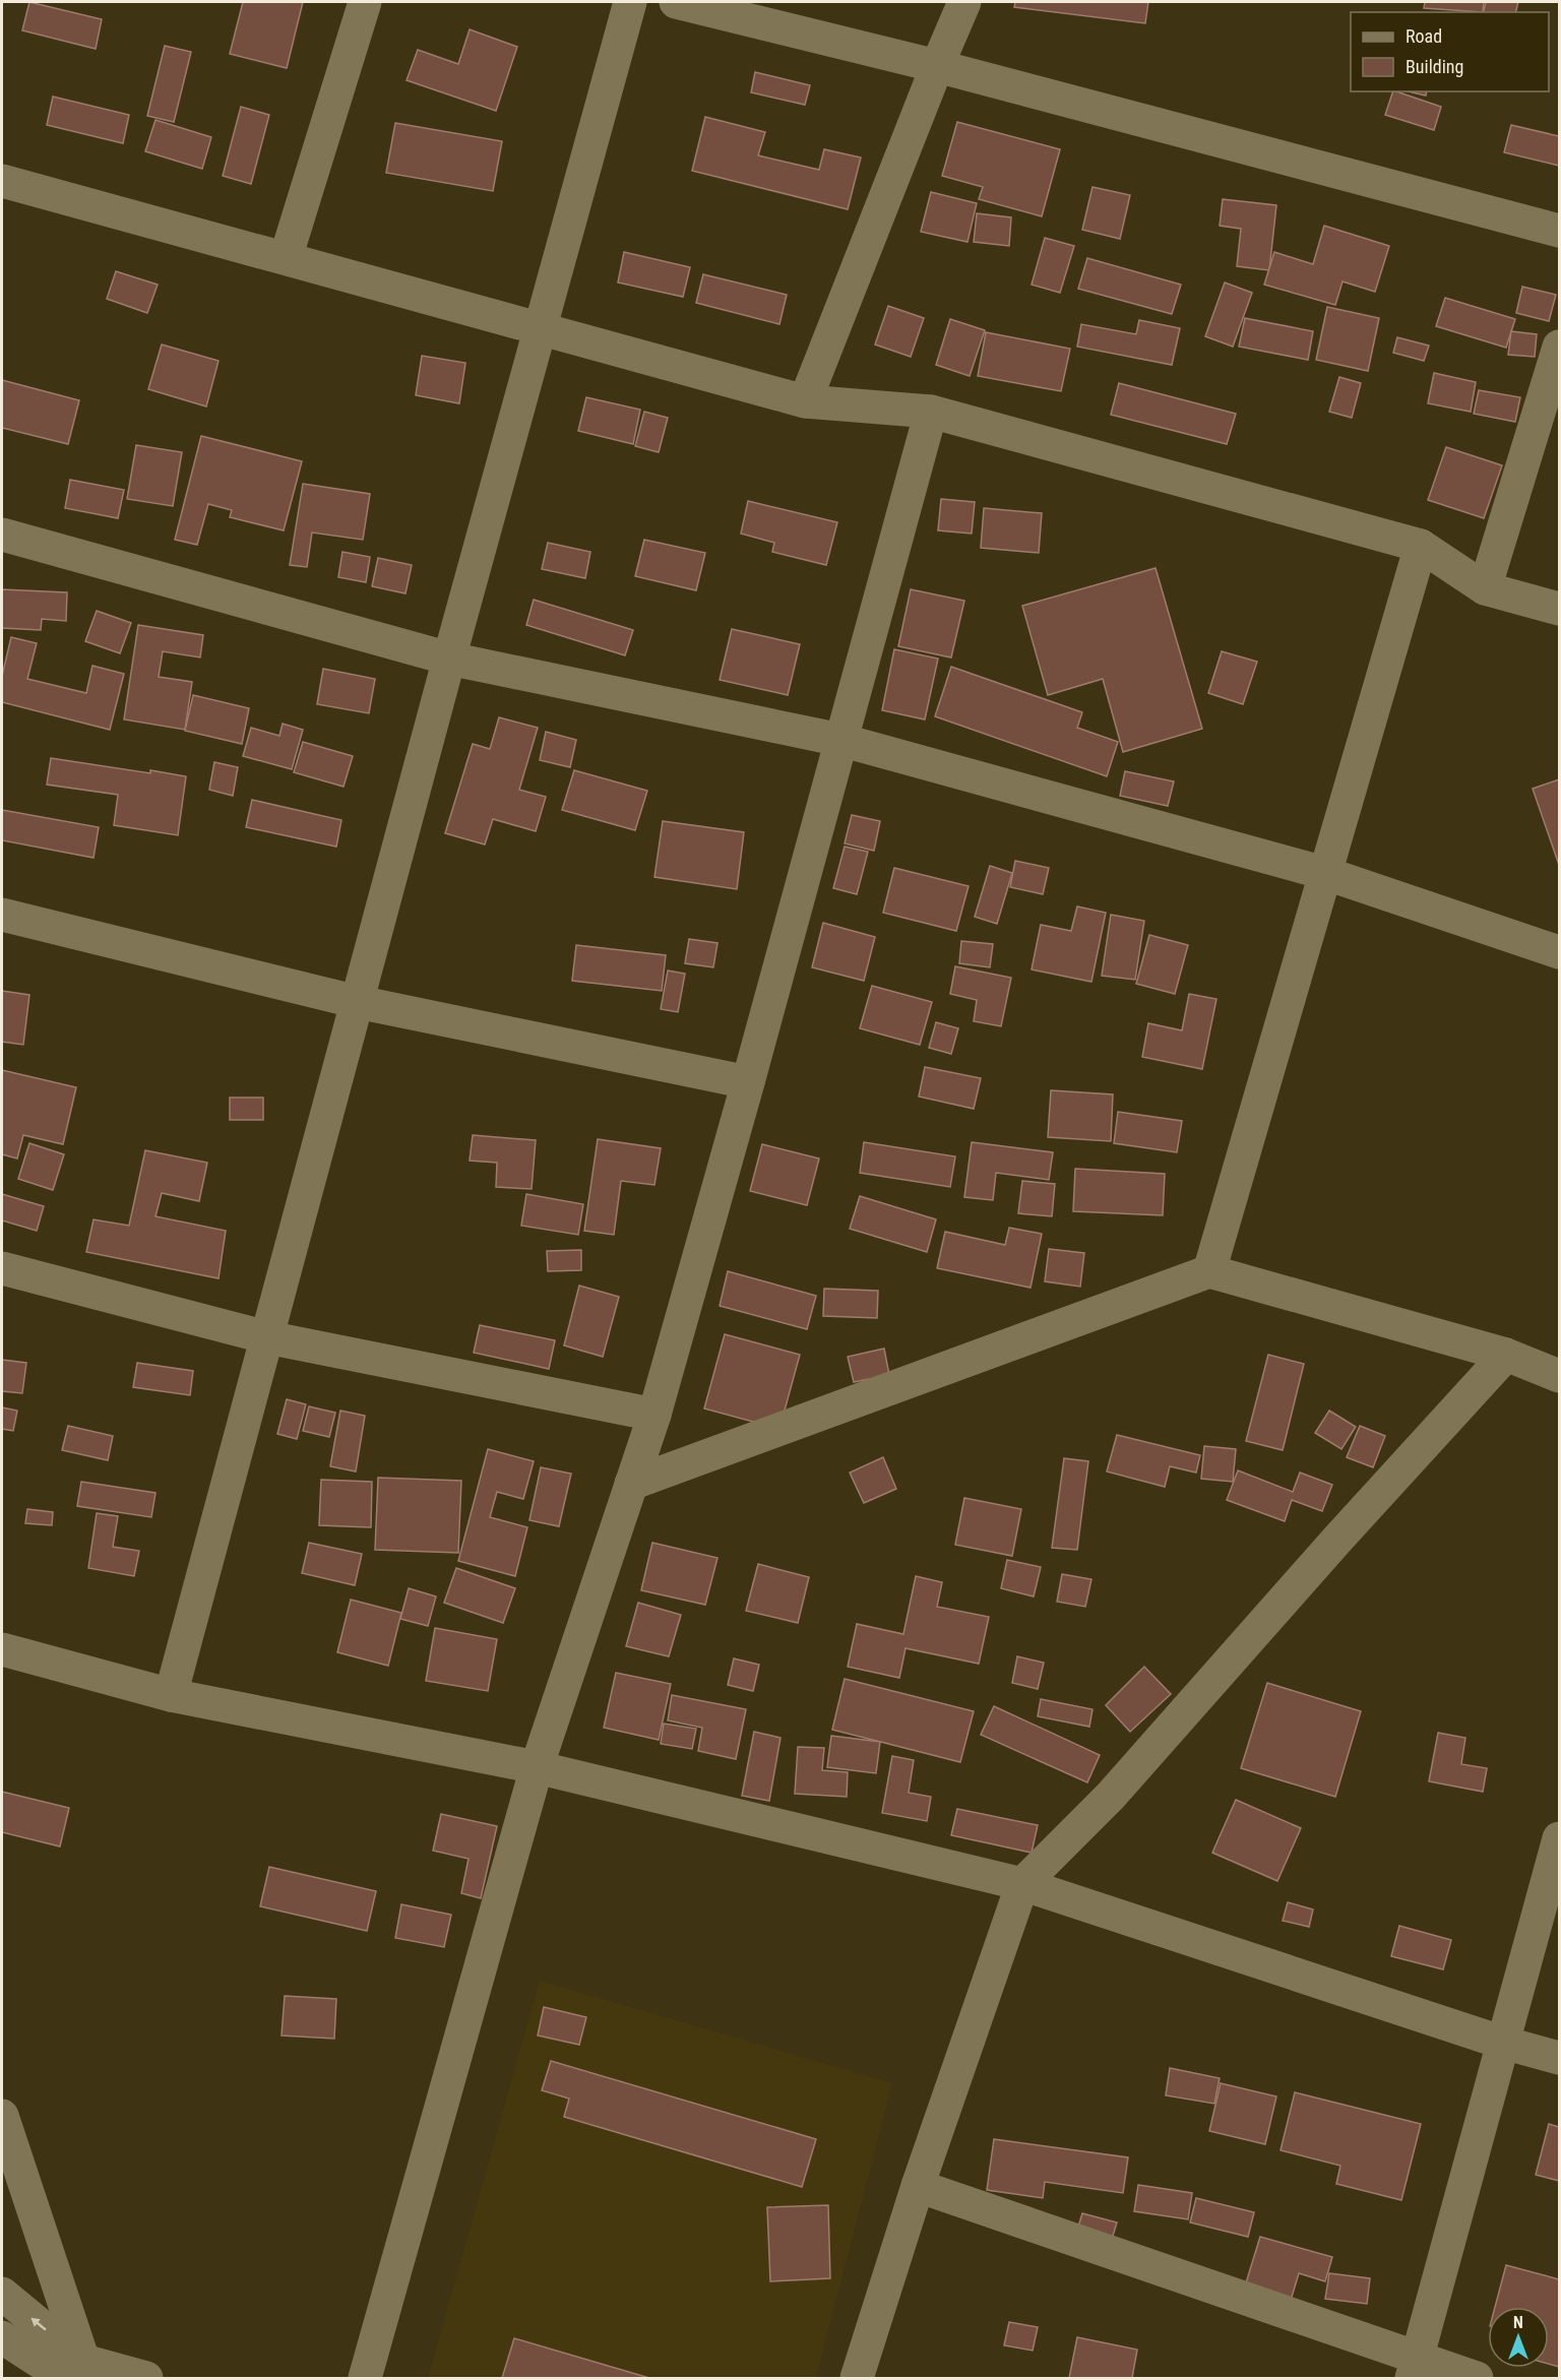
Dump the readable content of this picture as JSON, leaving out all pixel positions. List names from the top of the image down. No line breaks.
{"legend":["Road","Building"],"north":"top"}
